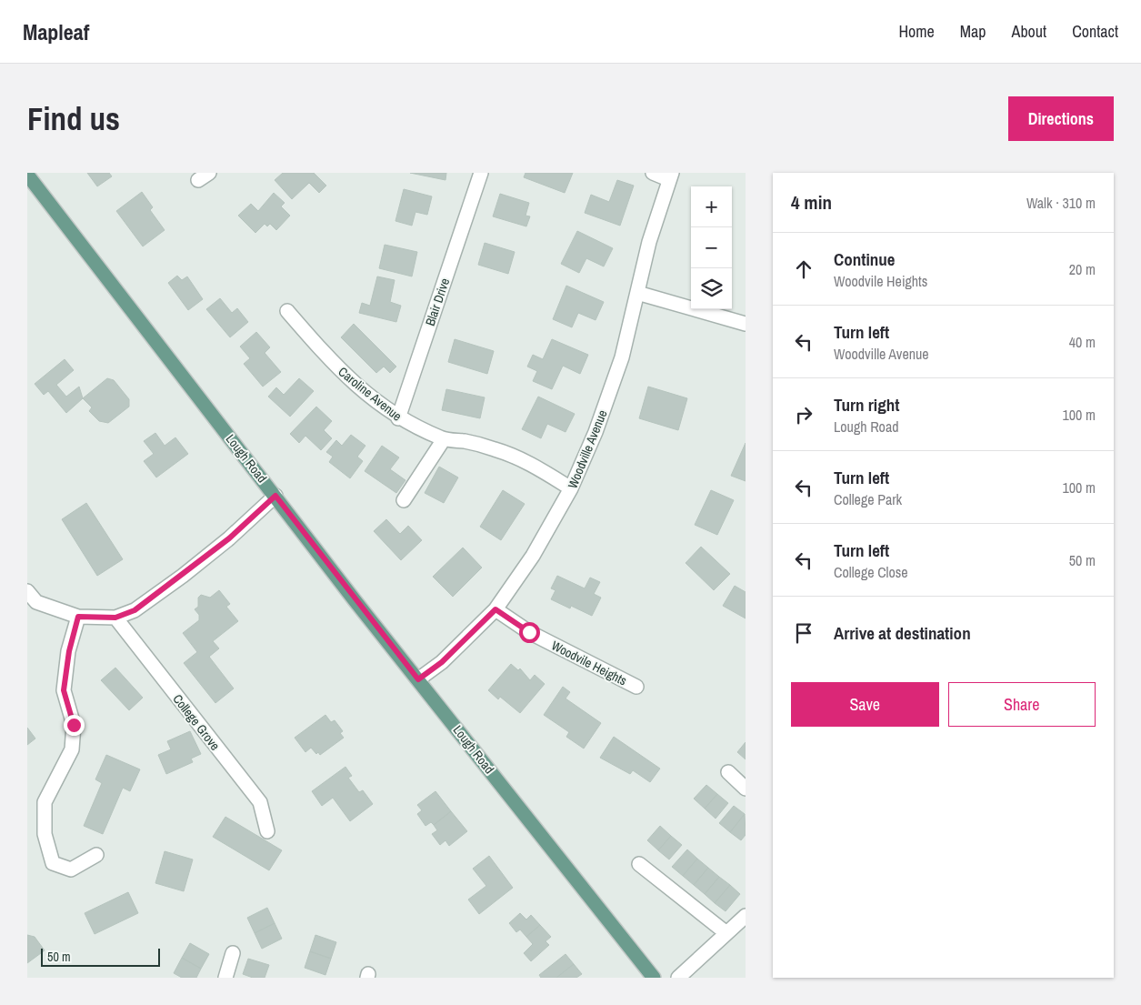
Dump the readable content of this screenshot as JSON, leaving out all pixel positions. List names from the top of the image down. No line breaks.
{"streets":{"main road":["Lough Road"],"street":["Blair Drive","Caroline Avenue","Woodville Avenue","Woodvile Heights","College Grove"]},"crossings":[["Blair Drive","Caroline Avenue"],["Caroline Avenue","Woodville Avenue"],["Woodville Avenue","Lough Road"],["Woodville Avenue","Woodvile Heights"]],"scale_bar":"50 m","page":{"header":"Mapleaf","nav":["Home","Map","About","Contact"],"buttons":["Directions",["Save","Share"]],"title":"Find us","heading":["4 min","Walk · 310 m"],"map_buttons":["+","−"],"list":[["Continue","Woodvile Heights","20 m"],["Turn left","Woodville Avenue","40 m"],["Turn right","Lough Road","100 m"],["Turn left","College Park","100 m"],["Turn left","College Close","50 m"],"Arrive at destination"],"scale":"50 m"}}
